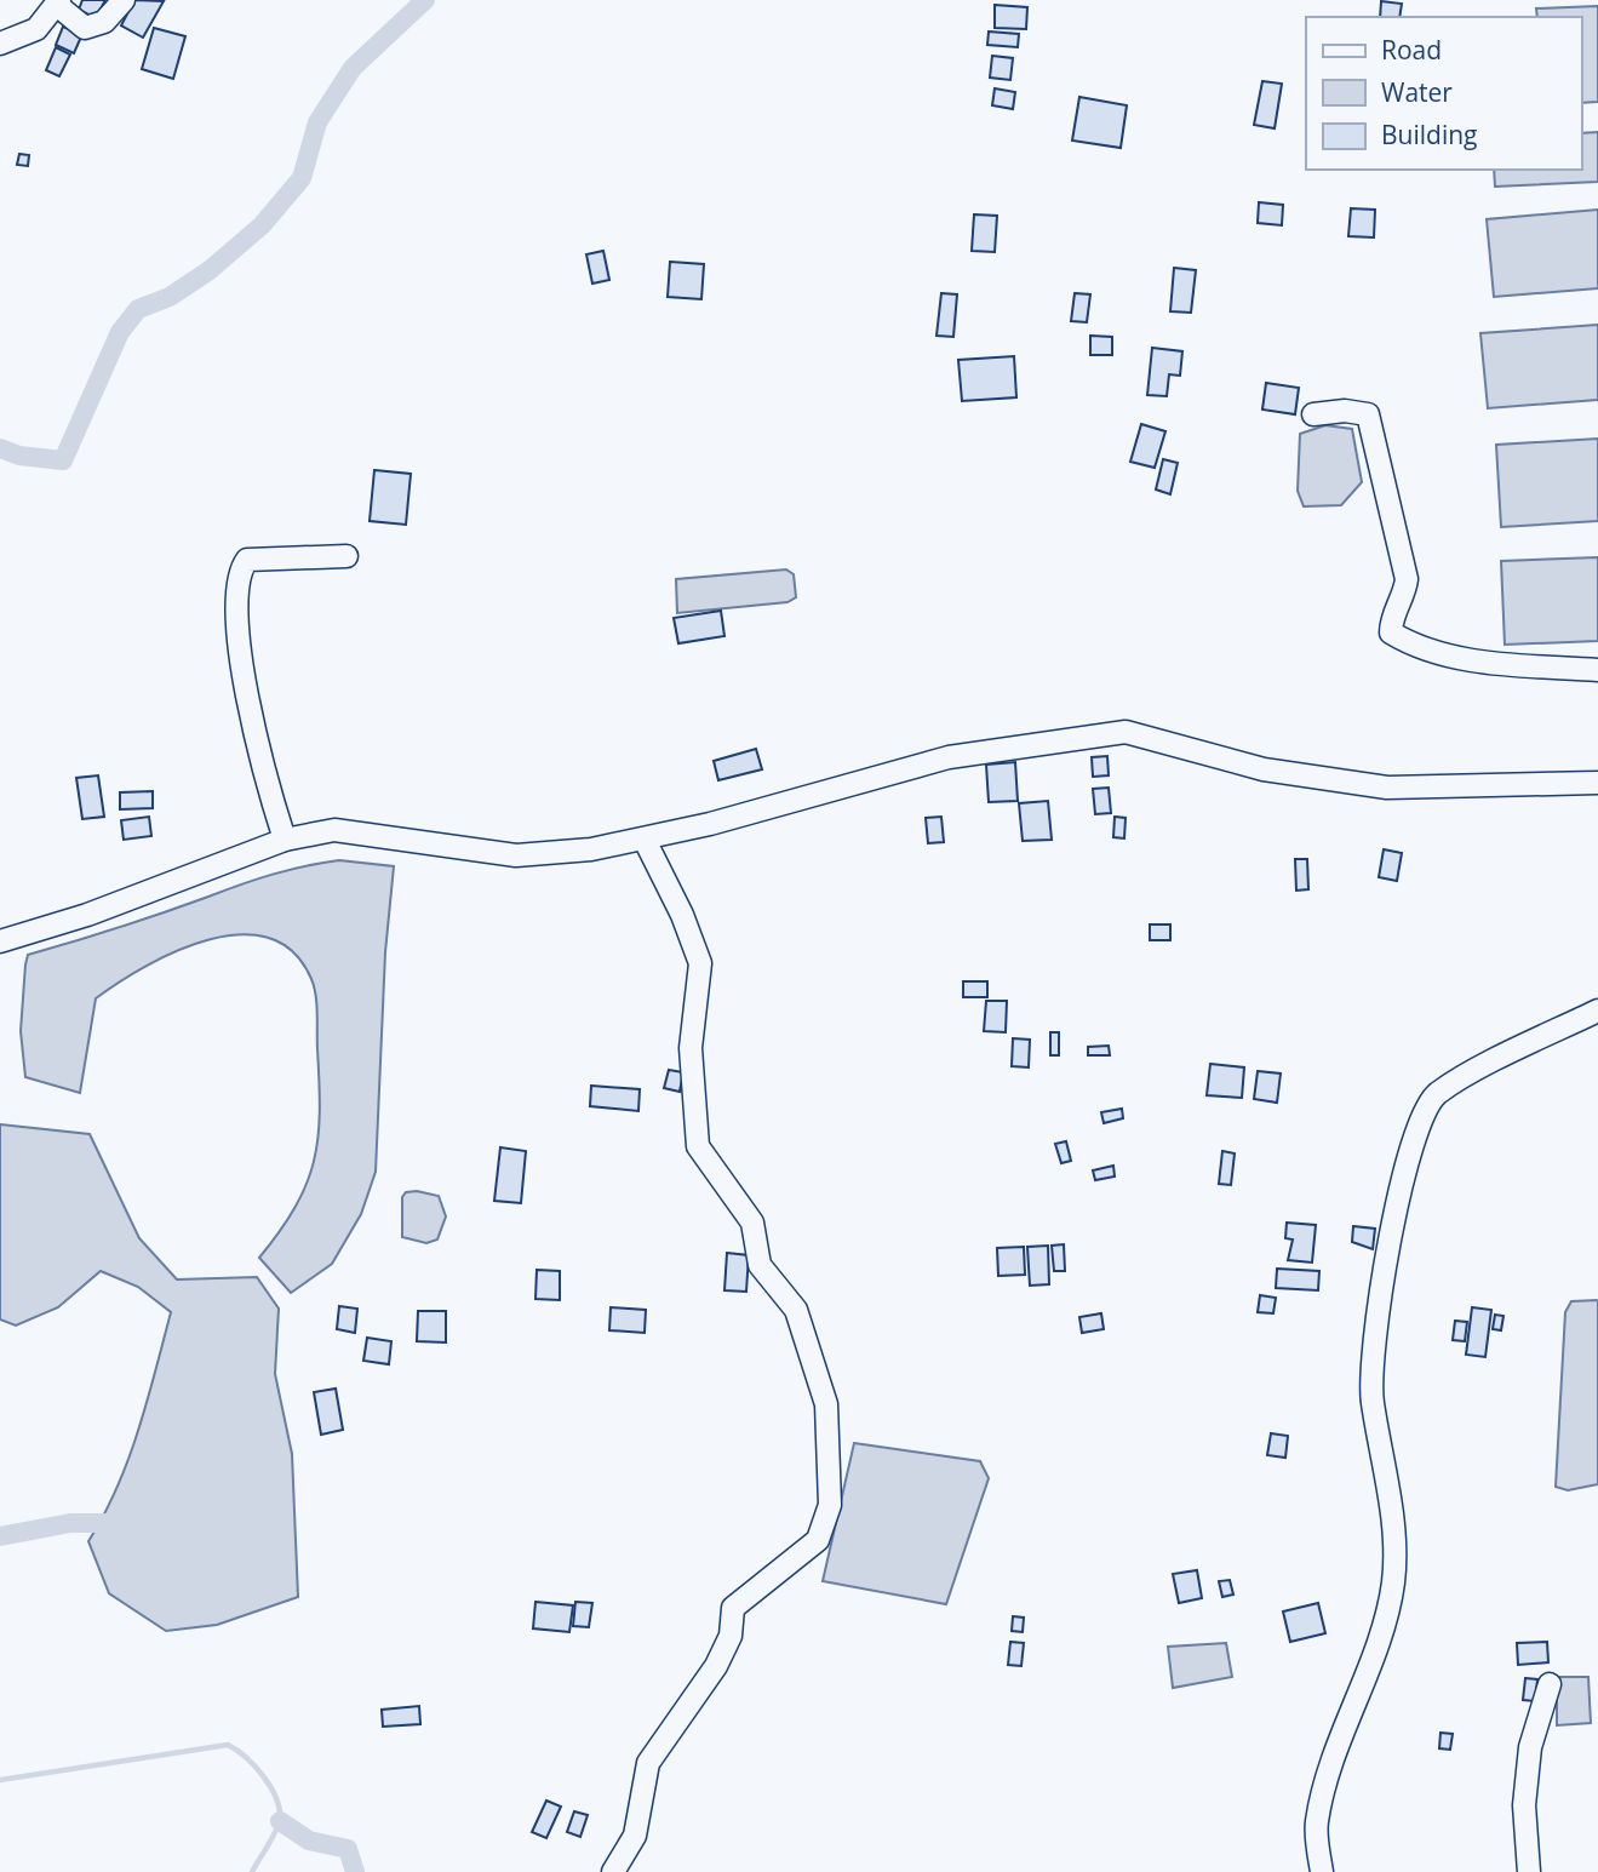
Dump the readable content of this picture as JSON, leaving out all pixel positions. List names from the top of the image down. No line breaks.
{"legend":["Road","Water","Building"]}
